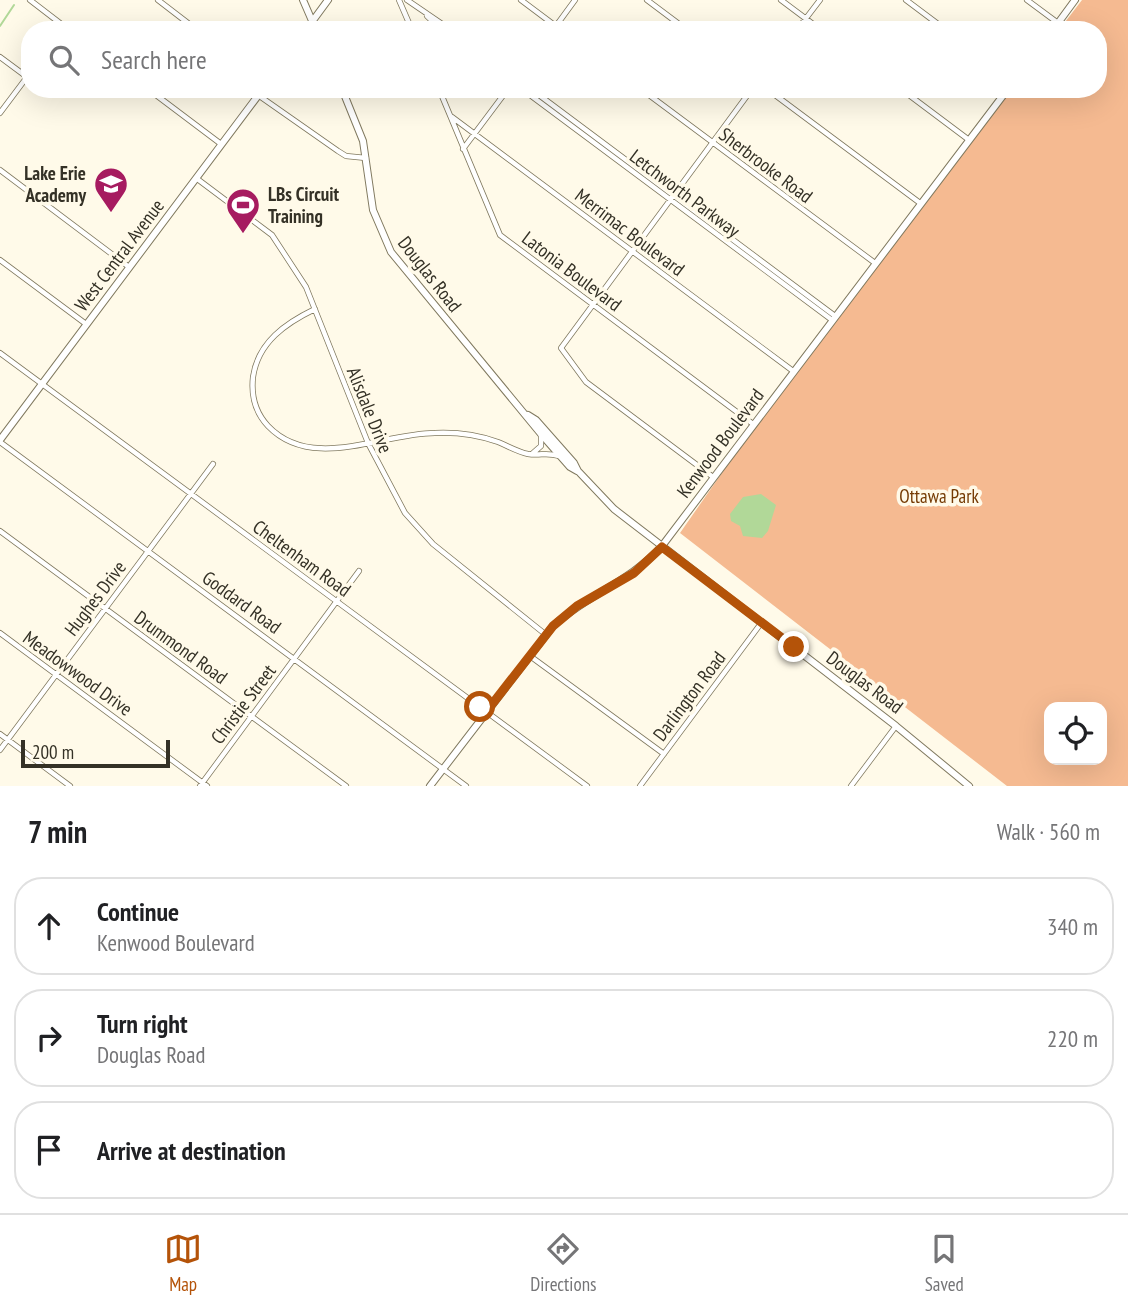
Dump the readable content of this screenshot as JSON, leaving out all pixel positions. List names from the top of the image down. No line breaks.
{"streets":{"street":["Sherbrooke Road","Letchworth Parkway","Merrimac Boulevard","West Central Avenue","Latonia Boulevard","Douglas Road","Alisdale Drive","Kenwood Boulevard","Cheltenham Road","Hughes Drive","Goddard Road","Drummond Road","Meadowwood Drive","Darlington Road","Christie Street"]},"crossings":[["Sherbrooke Road","Kenwood Boulevard"],["Letchworth Parkway","Kenwood Boulevard"],["Merrimac Boulevard","Latonia Boulevard"],["Merrimac Boulevard","Kenwood Boulevard"],["West Central Avenue","Alisdale Drive"],["West Central Avenue","Cheltenham Road"],["West Central Avenue","Goddard Road"],["Latonia Boulevard","Kenwood Boulevard"],["Douglas Road","Kenwood Boulevard"],["Douglas Road","Darlington Road"],["Alisdale Drive","Kenwood Boulevard"],["Kenwood Boulevard","Cheltenham Road"],["Kenwood Boulevard","Goddard Road"],["Cheltenham Road","Hughes Drive"],["Cheltenham Road","Christie Street"],["Hughes Drive","Goddard Road"],["Hughes Drive","Drummond Road"],["Hughes Drive","Meadowwood Drive"],["Goddard Road","Christie Street"],["Drummond Road","Christie Street"],["Meadowwood Drive","Christie Street"]],"parks":["Ottawa Park"],"places":{"school or university":["Lake Erie Academy"],"sports":["LBs Circuit Training"]},"scale_bar":"200 m","page":{"search":"Search here","scale":"200 m","heading":["7 min","Walk · 560 m"],"list":[["Continue","Kenwood Boulevard","340 m"],["Turn right","Douglas Road","220 m"],"Arrive at destination"],"nav":["Map","Directions","Saved"]}}
